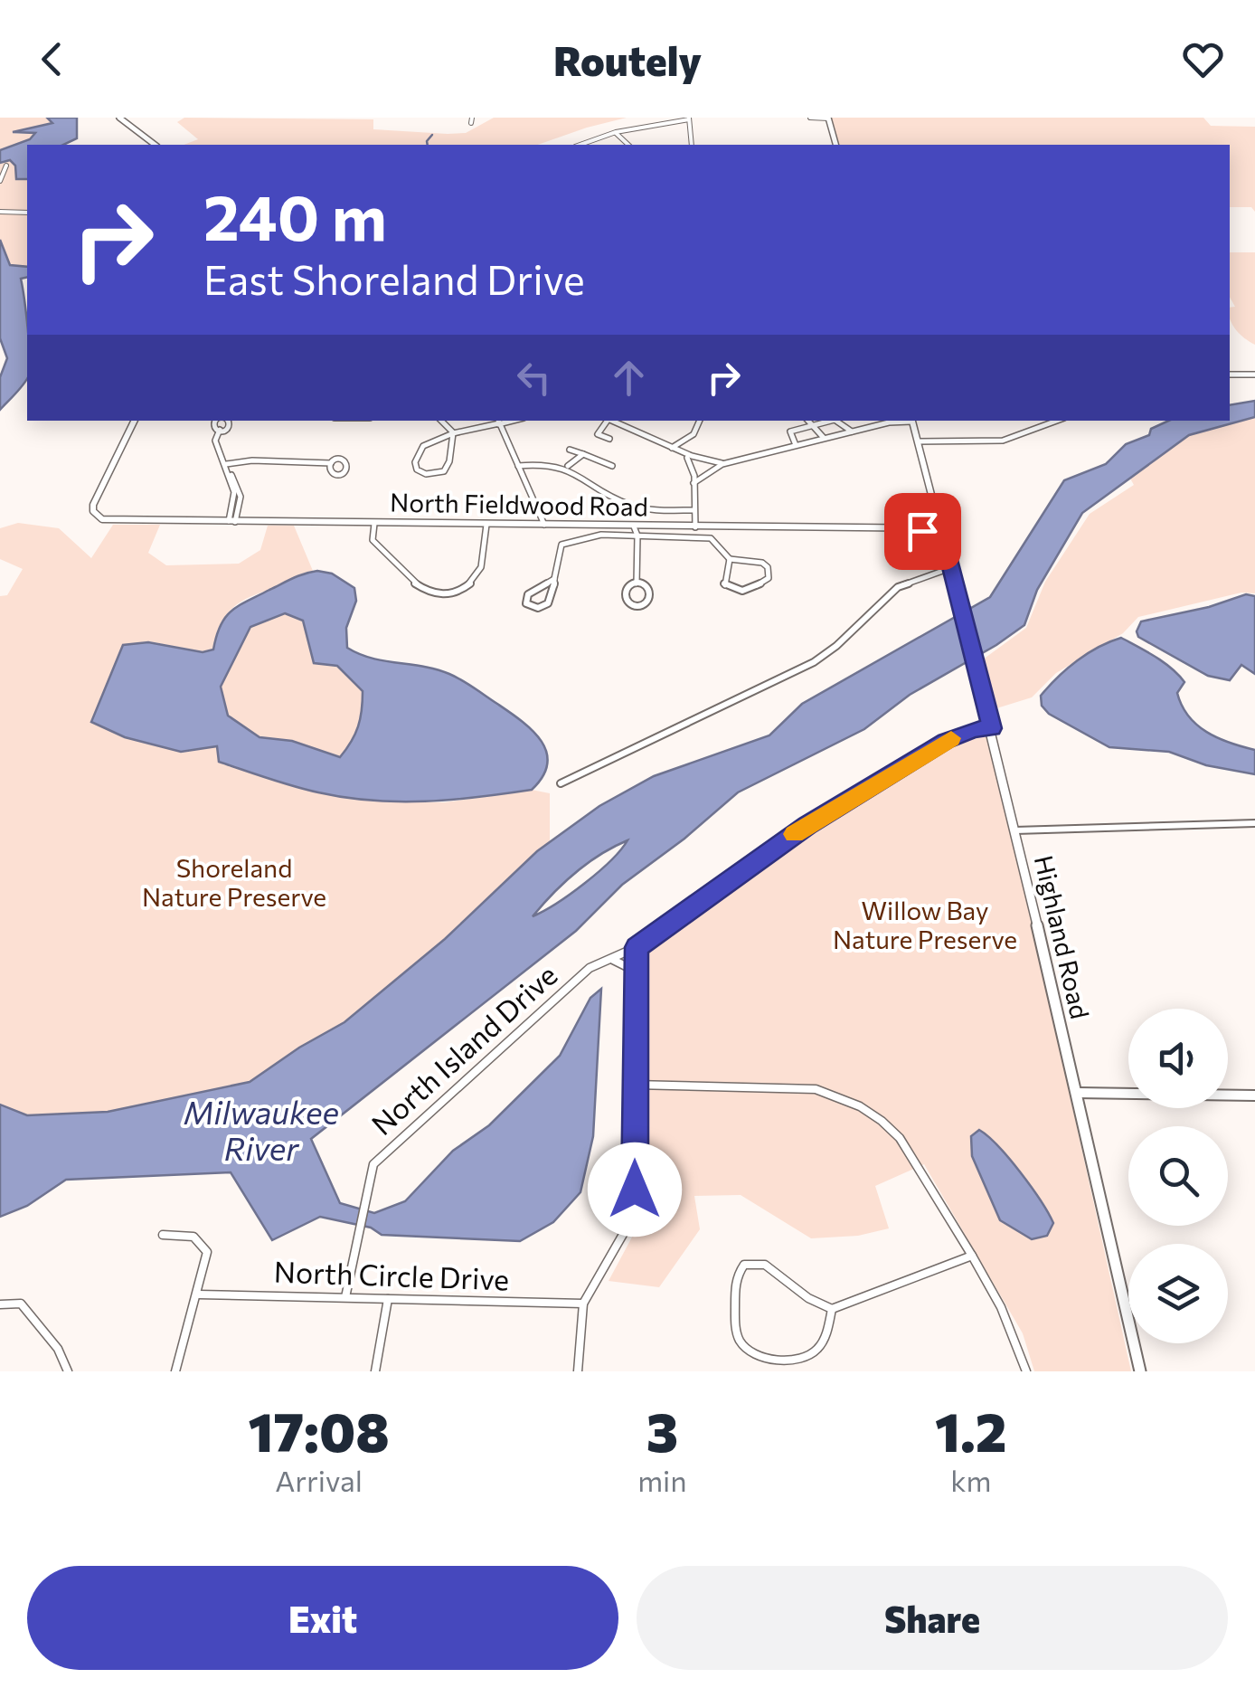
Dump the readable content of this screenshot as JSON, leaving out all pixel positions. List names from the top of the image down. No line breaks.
{"streets":{"main road":["Highland Road"],"street":["North Fieldwood Road","North Island Drive","North Circle Drive"]},"crossings":[["North Fieldwood Road","Highland Road"],["Highland Road","North Island Drive"],["North Island Drive","North Circle Drive"]],"water":["Milwaukee River"],"parks":["Shoreland Nature Preserve","Willow Bay Nature Preserve"],"page":{"header":"Routely","turn":["240 m","East Shoreland Drive"],"eta":["17:08","Arrival","3","min","1.2","km"],"buttons":["Exit","Share"]}}
